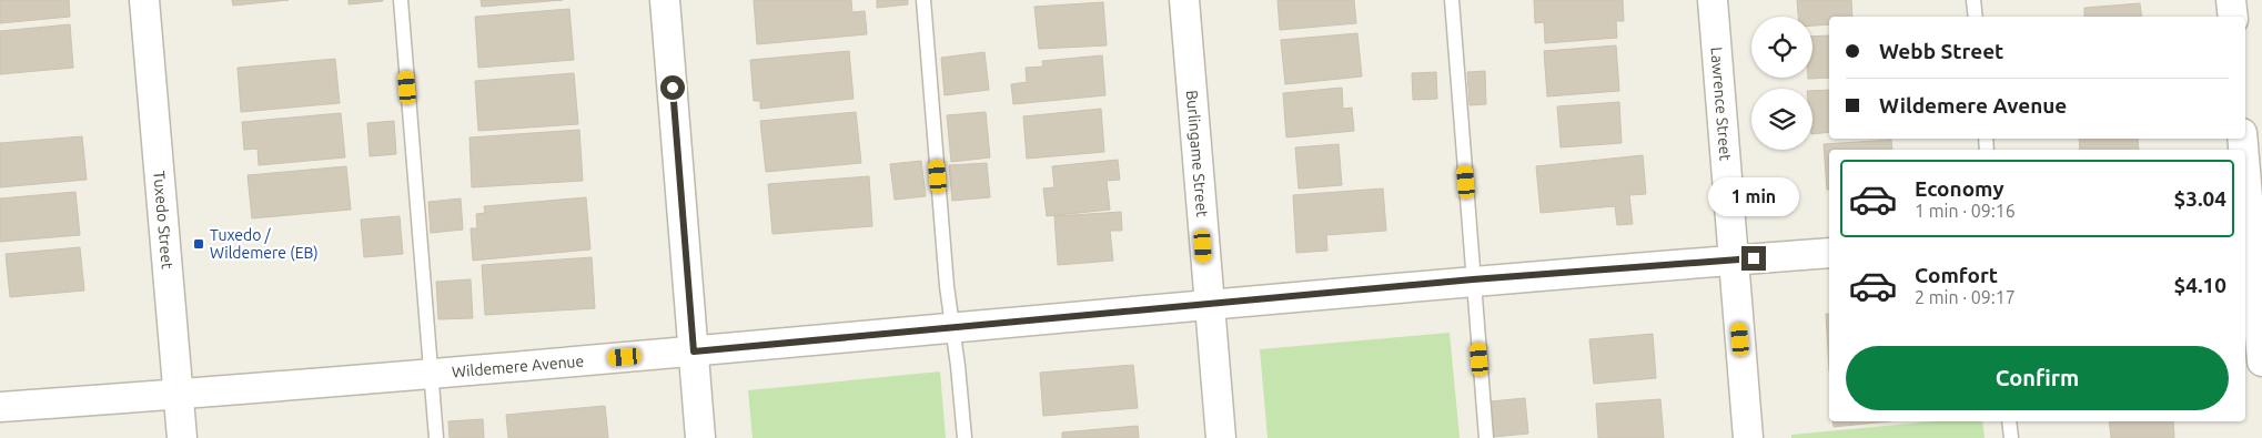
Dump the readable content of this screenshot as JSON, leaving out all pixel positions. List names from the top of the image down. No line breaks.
{"streets":{"street":["Lawrence Street","Burlingame Street","Tuxedo Street","Wildemere Avenue"]},"crossings":[["Lawrence Street","Wildemere Avenue"],["Burlingame Street","Wildemere Avenue"],["Tuxedo Street","Wildemere Avenue"]],"places":{"transit":["Tuxedo / Wildemere (EB)"]},"page":{"banner":["Webb Street","Wildemere Avenue"],"list":[{"name":"Economy","note":"1 min · 09:16","value":"$3.04"},{"name":"Comfort","note":"2 min · 09:17","value":"$4.10"}],"bubble":"1 min","buttons":"Confirm"}}
